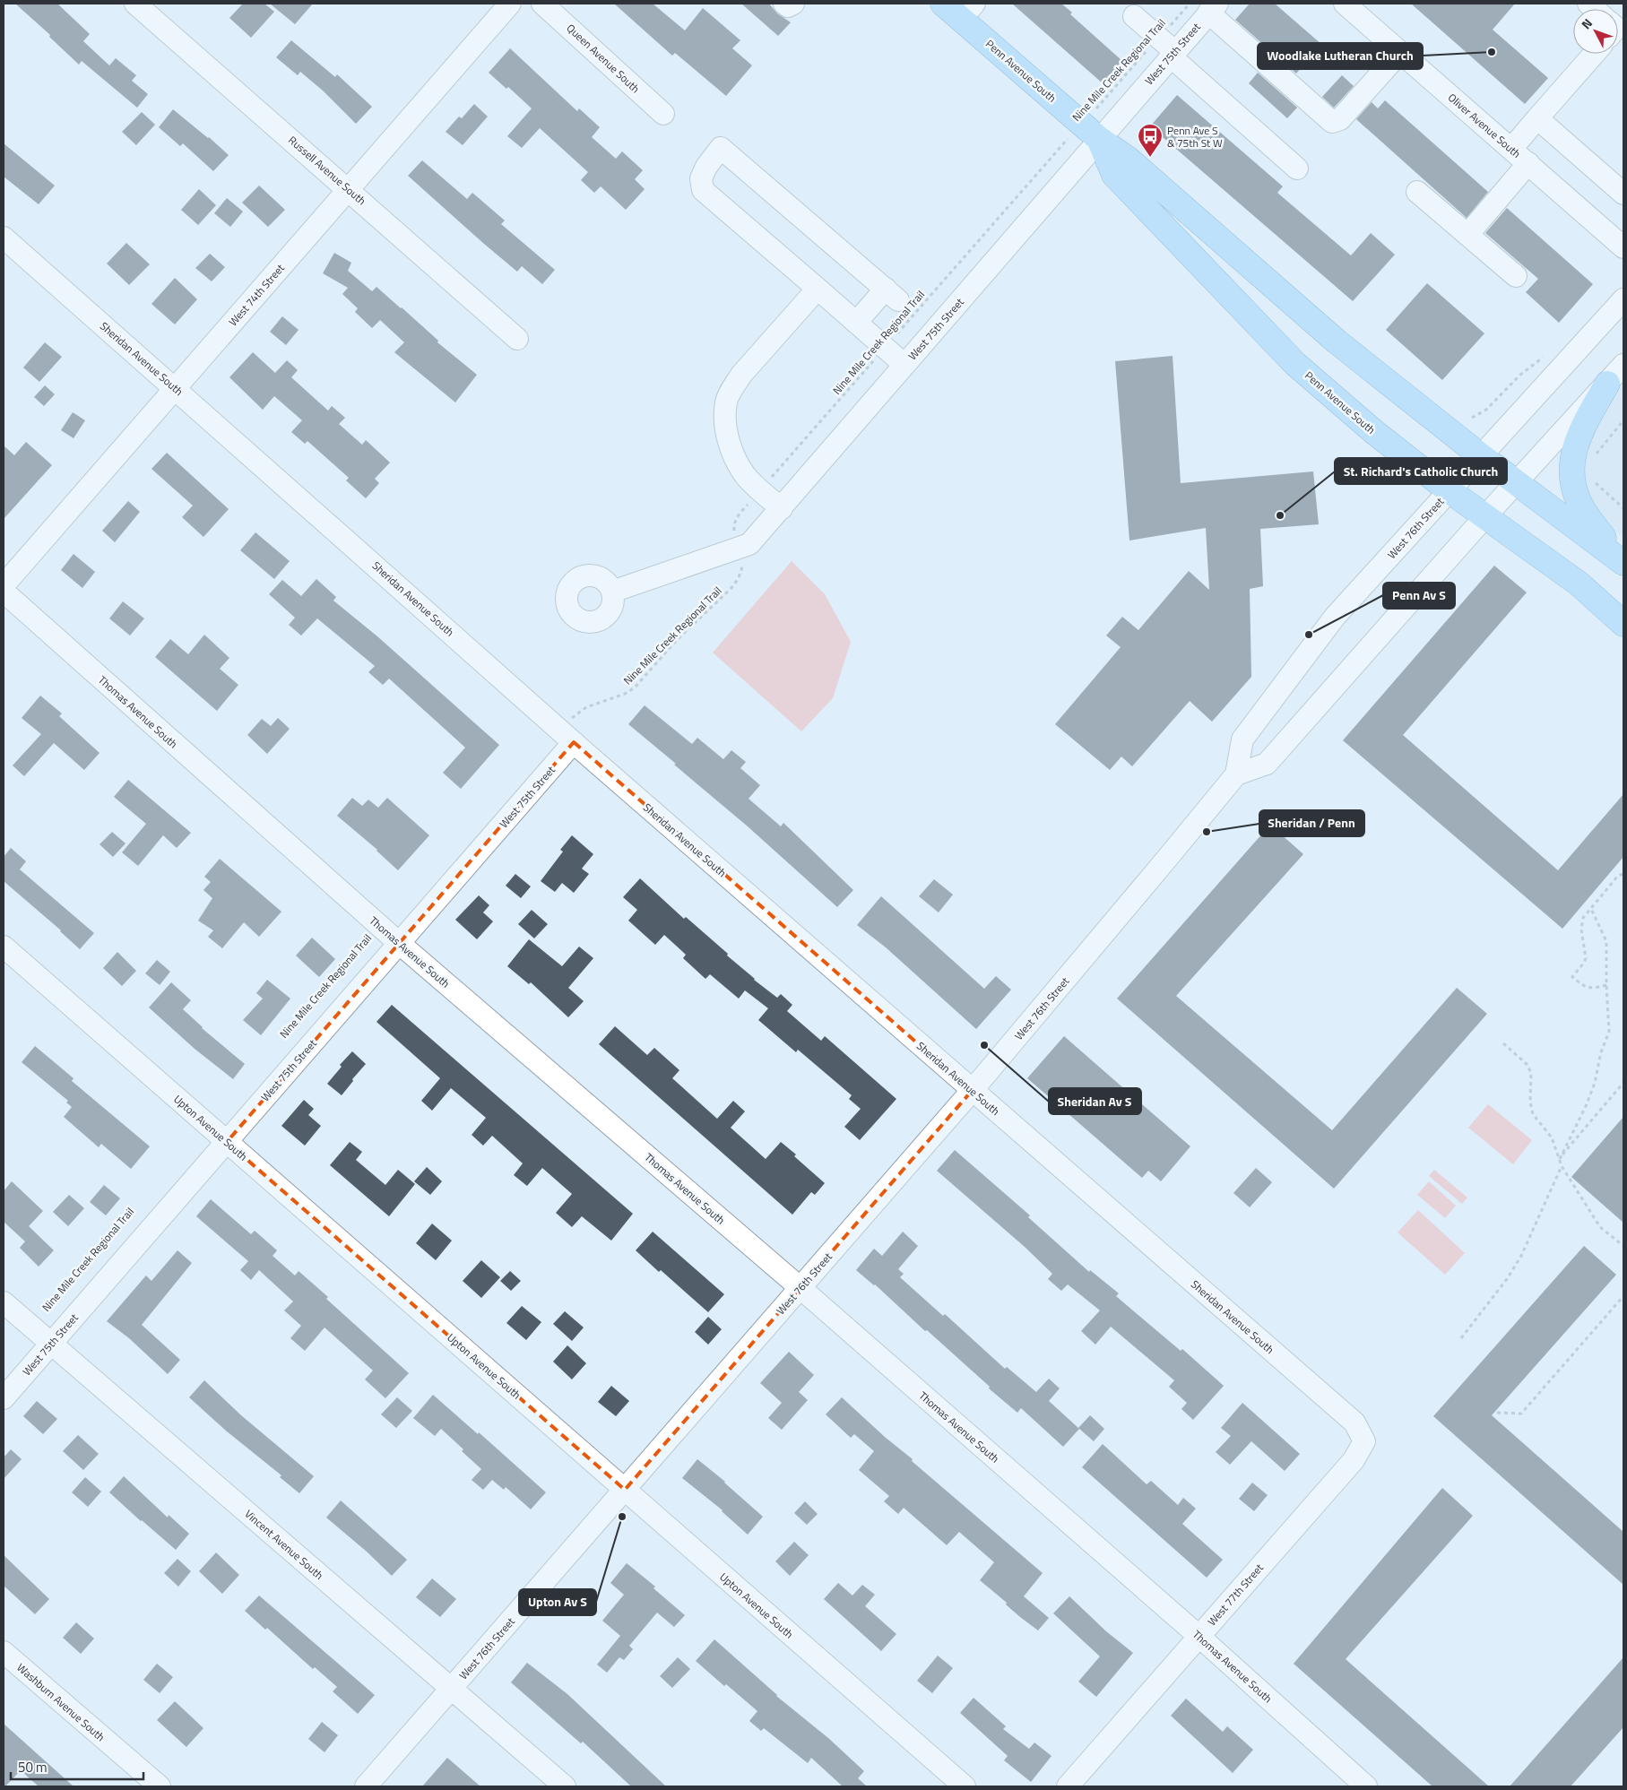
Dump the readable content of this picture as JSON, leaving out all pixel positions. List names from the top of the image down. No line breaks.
{"streets":{"main road":["Penn Avenue South"],"street":["West 75th Street","Queen Avenue South","Oliver Avenue South","Russell Avenue South","West 74th Street","Sheridan Avenue South","West 76th Street","Thomas Avenue South","Upton Avenue South","Vincent Avenue South","West 77th Street","Washburn Avenue South"],"path":["Nine Mile Creek Regional Trail"]},"crossings":[["West 75th Street","Nine Mile Creek Regional Trail"],["West 75th Street","Penn Avenue South"],["West 75th Street","Sheridan Avenue South"],["West 75th Street","Thomas Avenue South"],["West 75th Street","Upton Avenue South"],["West 75th Street","Vincent Avenue South"],["Nine Mile Creek Regional Trail","Penn Avenue South"],["Nine Mile Creek Regional Trail","Sheridan Avenue South"],["Penn Avenue South","West 76th Street"],["Russell Avenue South","West 74th Street"],["West 74th Street","Sheridan Avenue South"],["Sheridan Avenue South","West 76th Street"],["Sheridan Avenue South","West 77th Street"],["West 76th Street","Thomas Avenue South"],["West 76th Street","Upton Avenue South"],["West 76th Street","Vincent Avenue South"],["Thomas Avenue South","West 77th Street"]],"places":{"other":["Woodlake Lutheran Church","St. Richard's Catholic Church","Penn Av S","Sheridan / Penn","Sheridan Av S","Upton Av S"],"bus stop":["Penn Ave S & 75th St W"]},"scale_bar":"50 m","north":"top left"}
